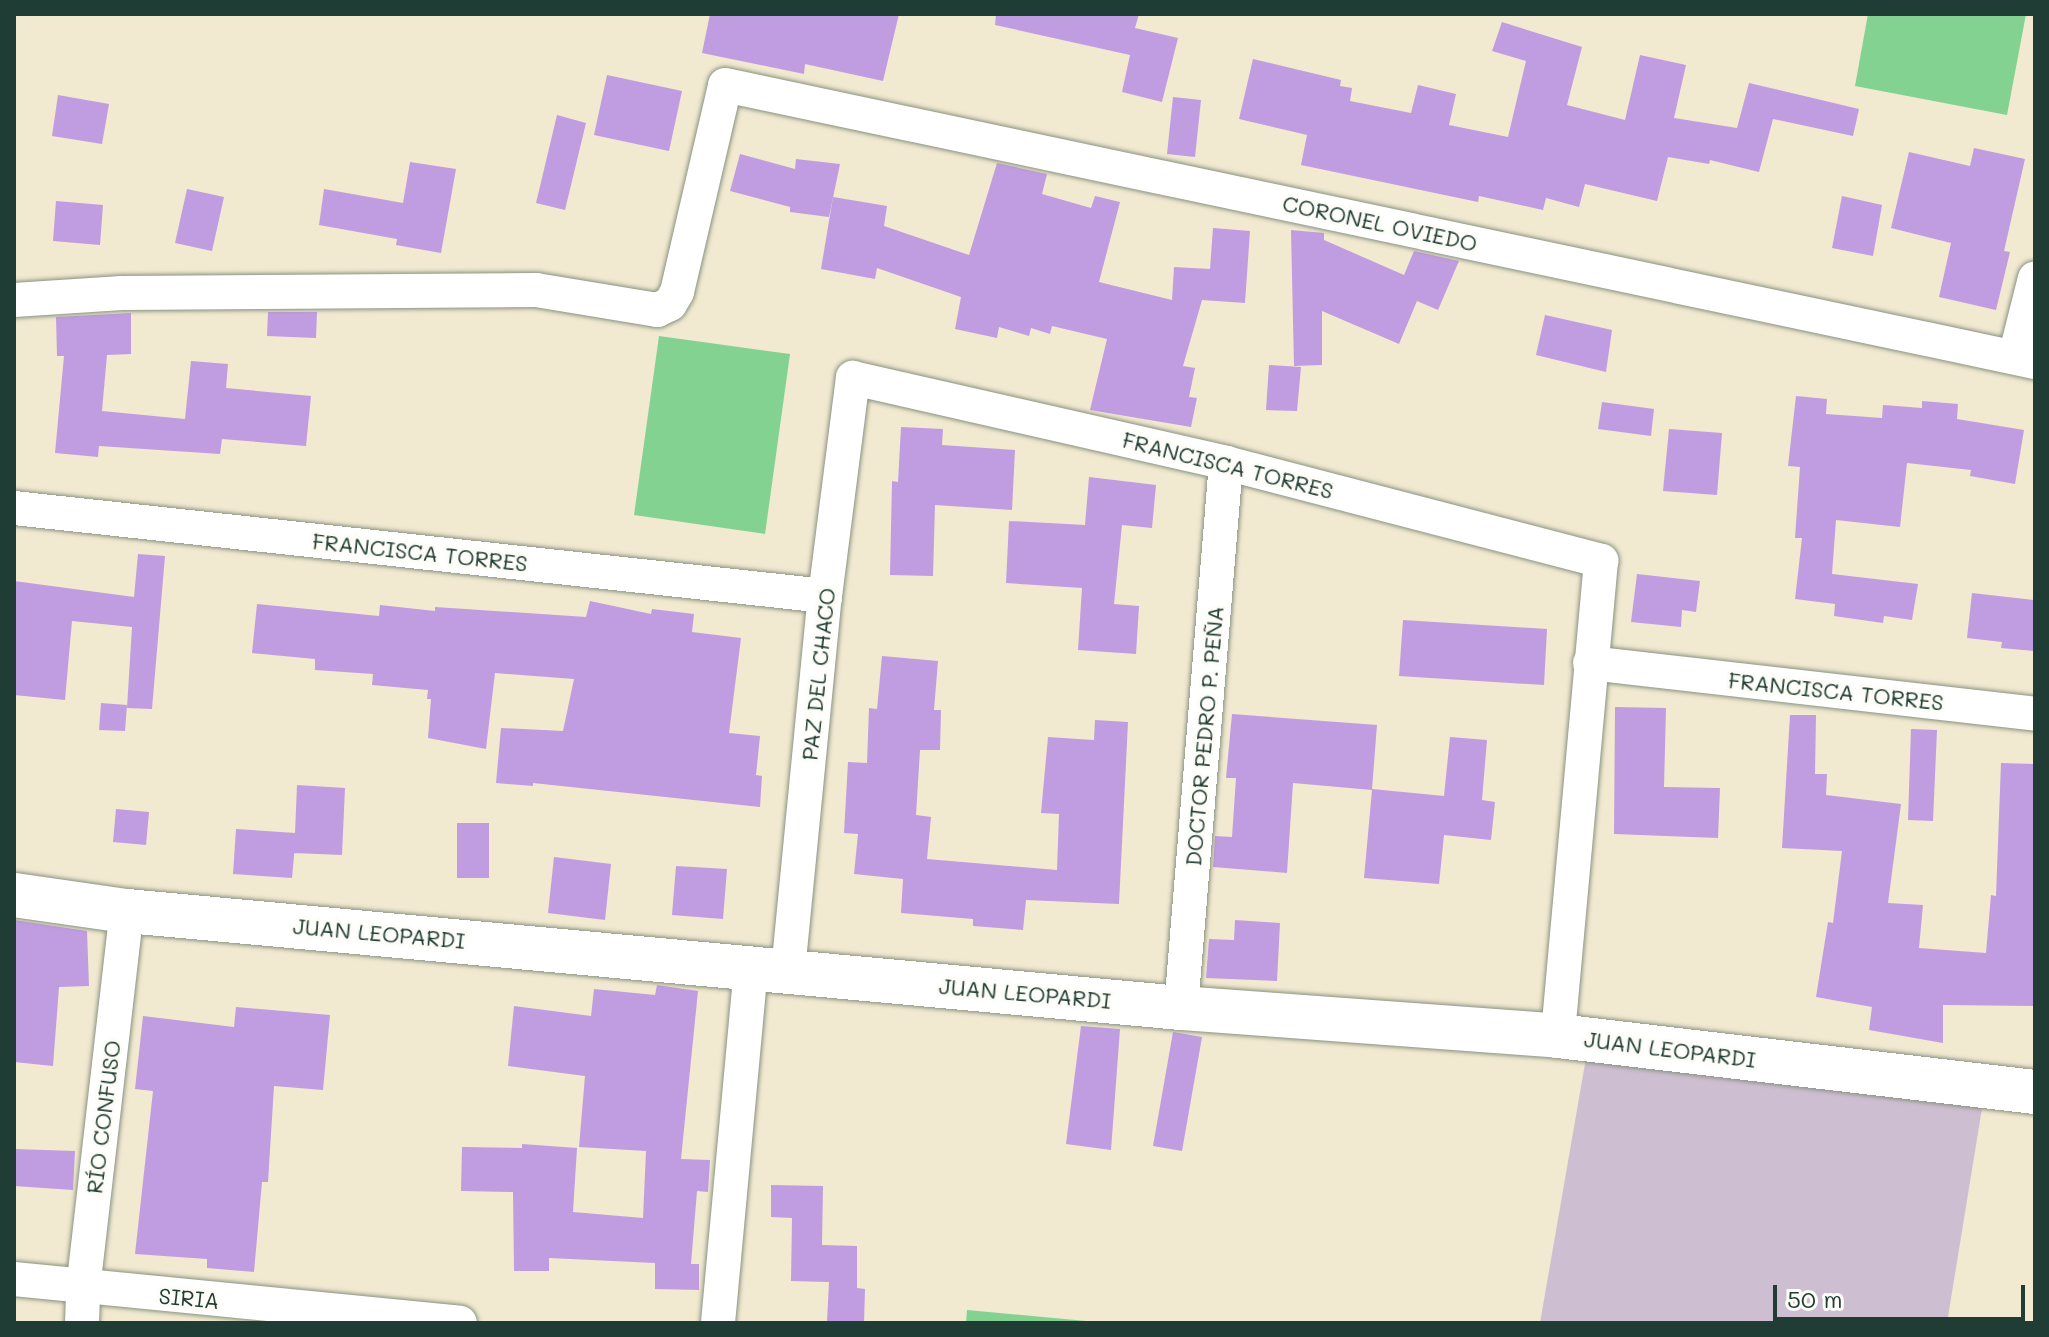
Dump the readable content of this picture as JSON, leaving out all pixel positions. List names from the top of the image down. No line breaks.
{"streets":{"main road":["JUAN LEOPARDI"],"street":["CORONEL OVIEDO","FRANCISCA TORRES","PAZ DEL CHACO","DOCTOR PEDRO P. PEÑA","RÍO CONFUSO","SIRIA"]},"crossings":[["FRANCISCA TORRES","PAZ DEL CHACO"],["FRANCISCA TORRES","DOCTOR PEDRO P. PEÑA"],["PAZ DEL CHACO","JUAN LEOPARDI"],["DOCTOR PEDRO P. PEÑA","JUAN LEOPARDI"],["JUAN LEOPARDI","RÍO CONFUSO"],["RÍO CONFUSO","SIRIA"]],"scale_bar":"50 m"}
